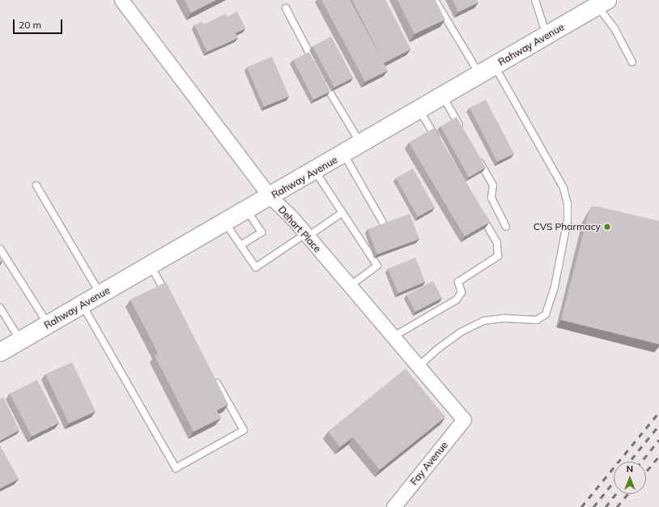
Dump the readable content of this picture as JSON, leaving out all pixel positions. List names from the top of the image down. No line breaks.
{"streets":{"main road":["Rahway Avenue"],"street":["Dehart Place","Fay Avenue"]},"crossings":[["Rahway Avenue","Dehart Place"],["Dehart Place","Fay Avenue"]],"places":["CVS Pharmacy"],"scale_bar":"20 m","north":"top"}
